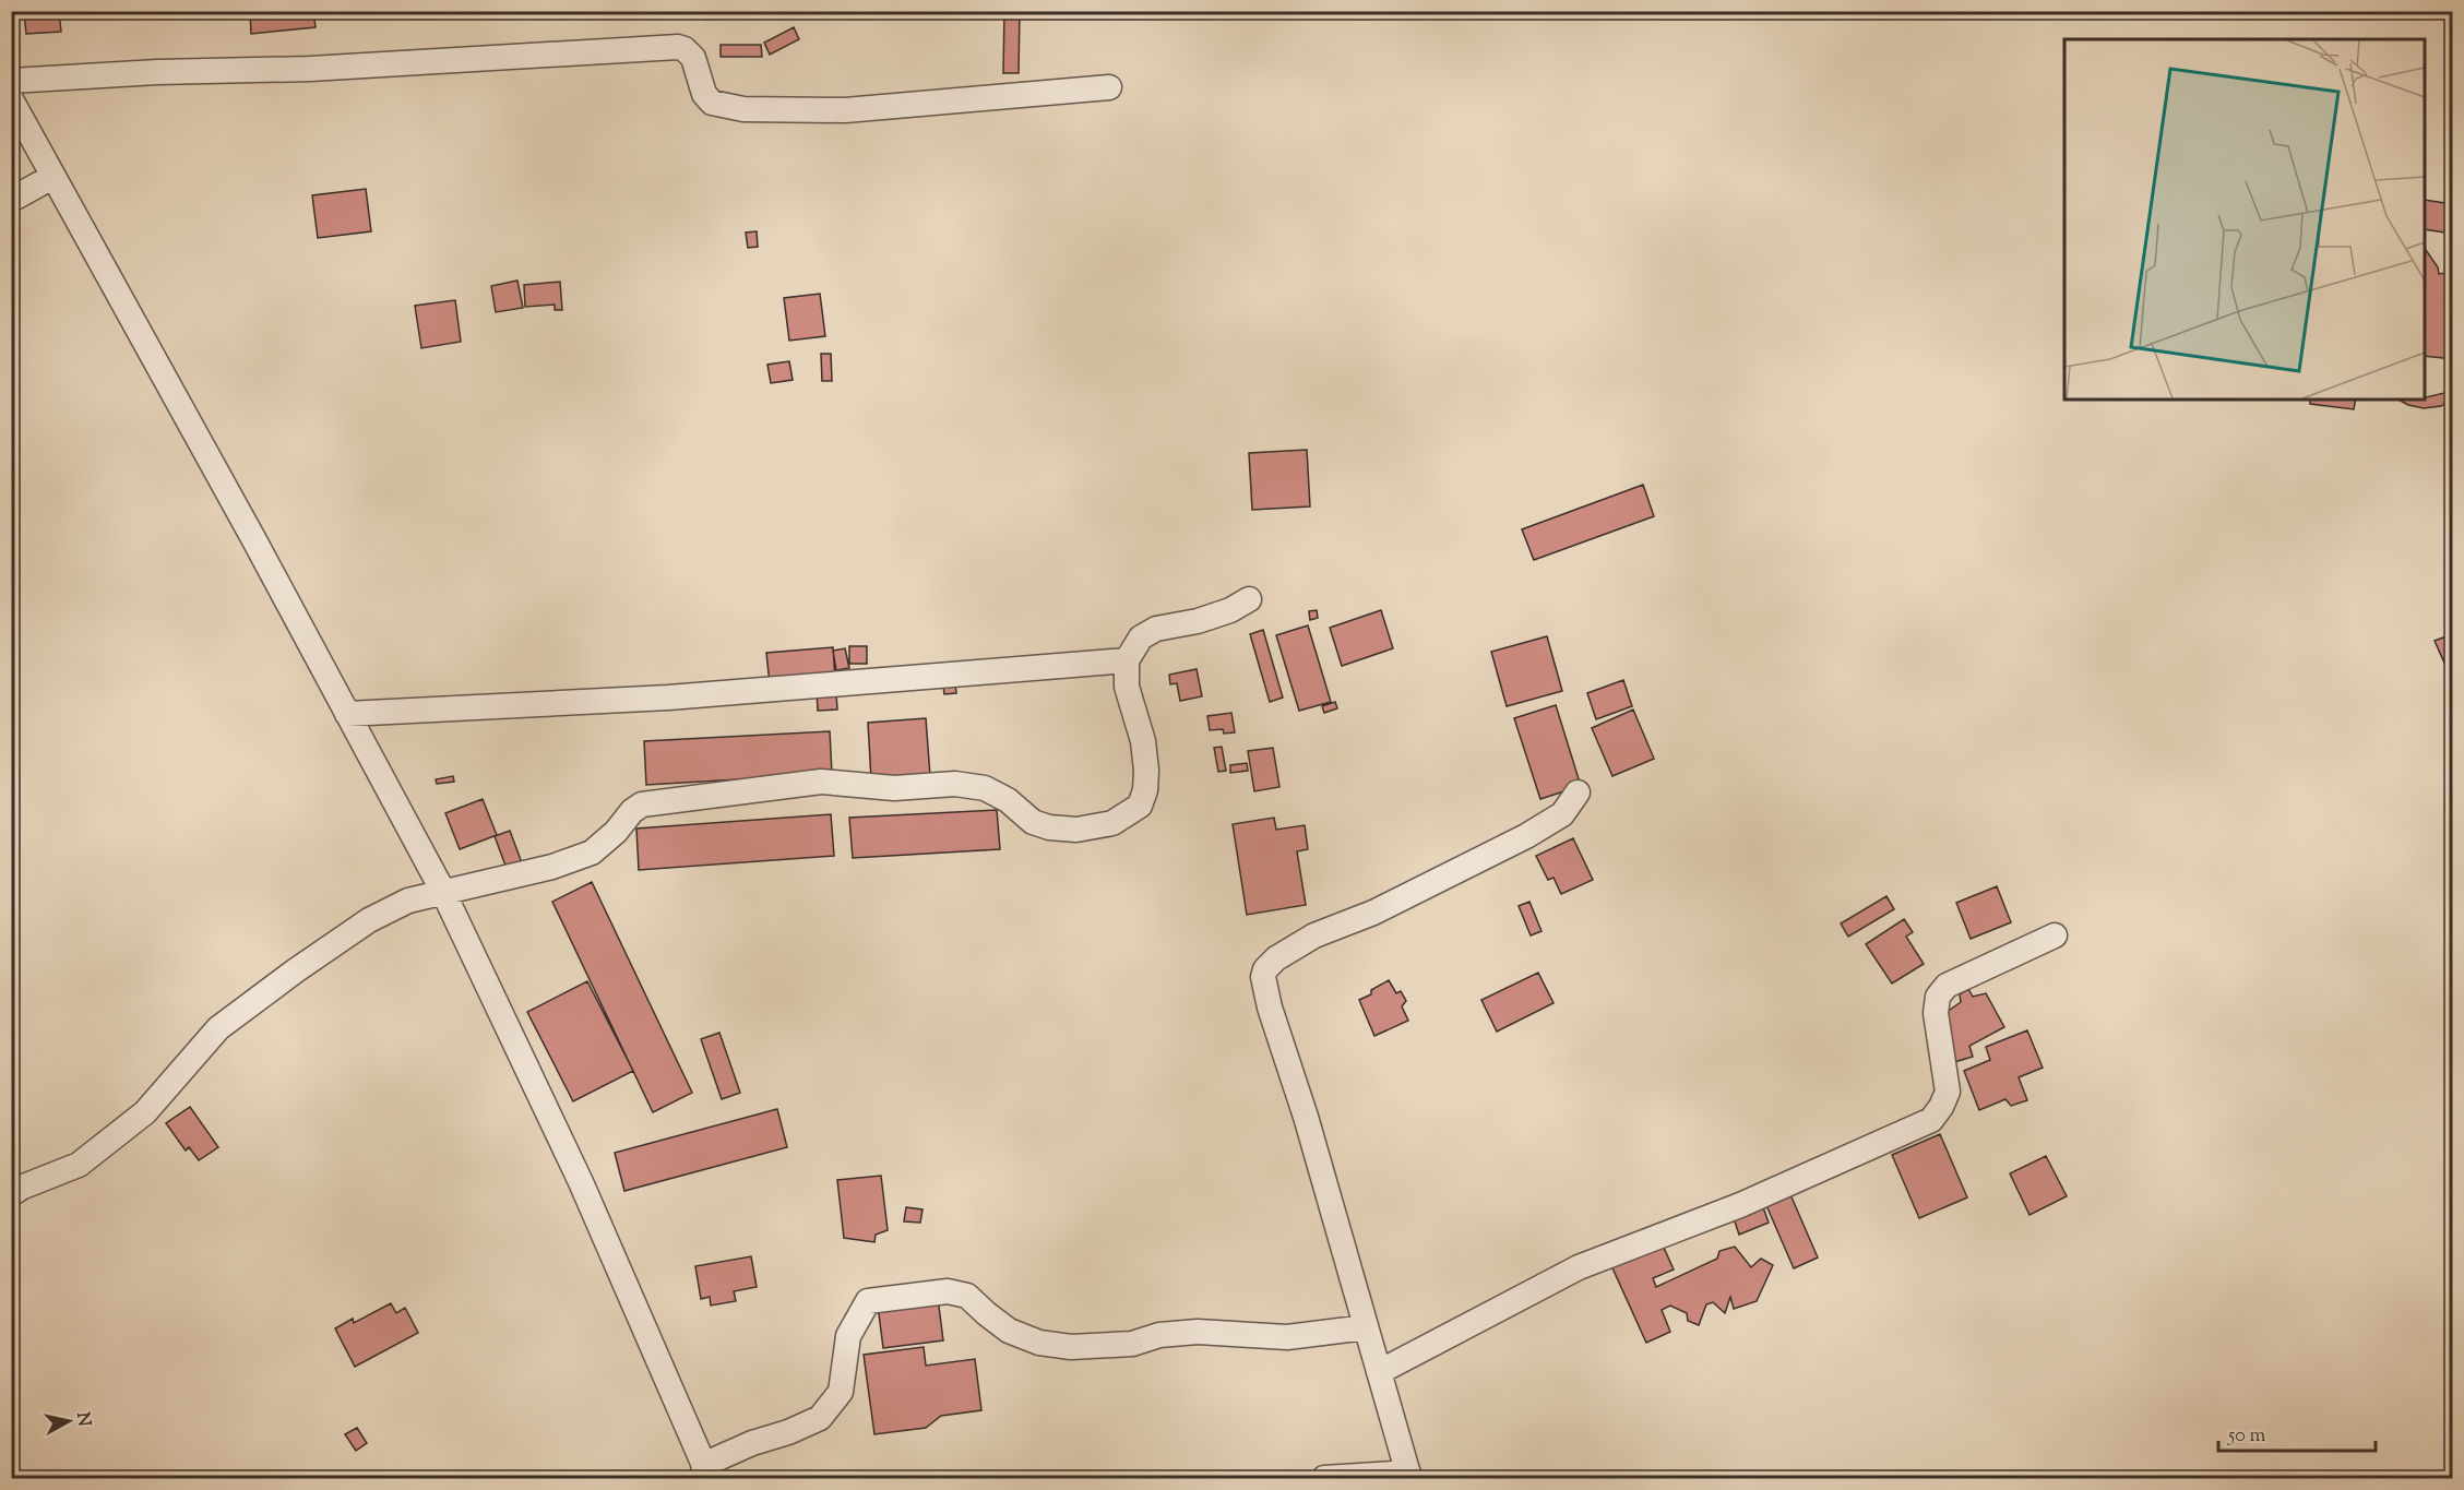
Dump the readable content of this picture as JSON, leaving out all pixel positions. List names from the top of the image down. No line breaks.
{"scale_bar":"50 m","north":"right"}
